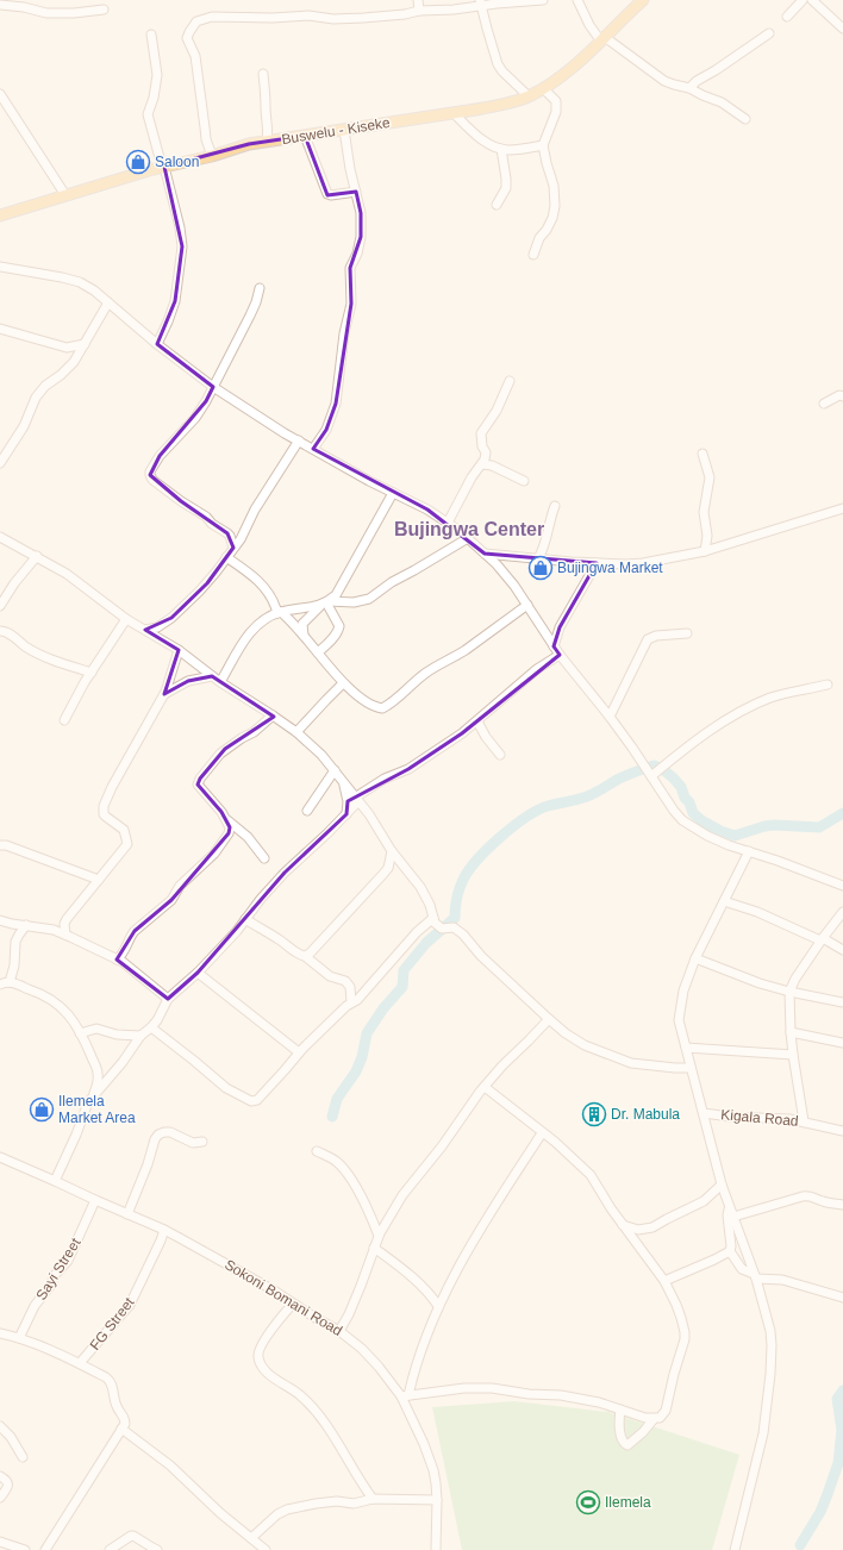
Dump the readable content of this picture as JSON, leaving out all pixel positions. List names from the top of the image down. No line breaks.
{"streets":{"main road":["Buswelu - Kiseke"],"street":["Kigala Road","Sayi Street","Sokoni Bomani Road","FG Street"]},"crossings":[["Sayi Street","Sokoni Bomani Road"],["Sokoni Bomani Road","FG Street"]],"districts":["Bujingwa Center"],"places":{"shop":["Saloon","Bujingwa Market","Ilemela Market Area"],"building":["Dr. Mabula"],"sports":["Ilemela"]}}
